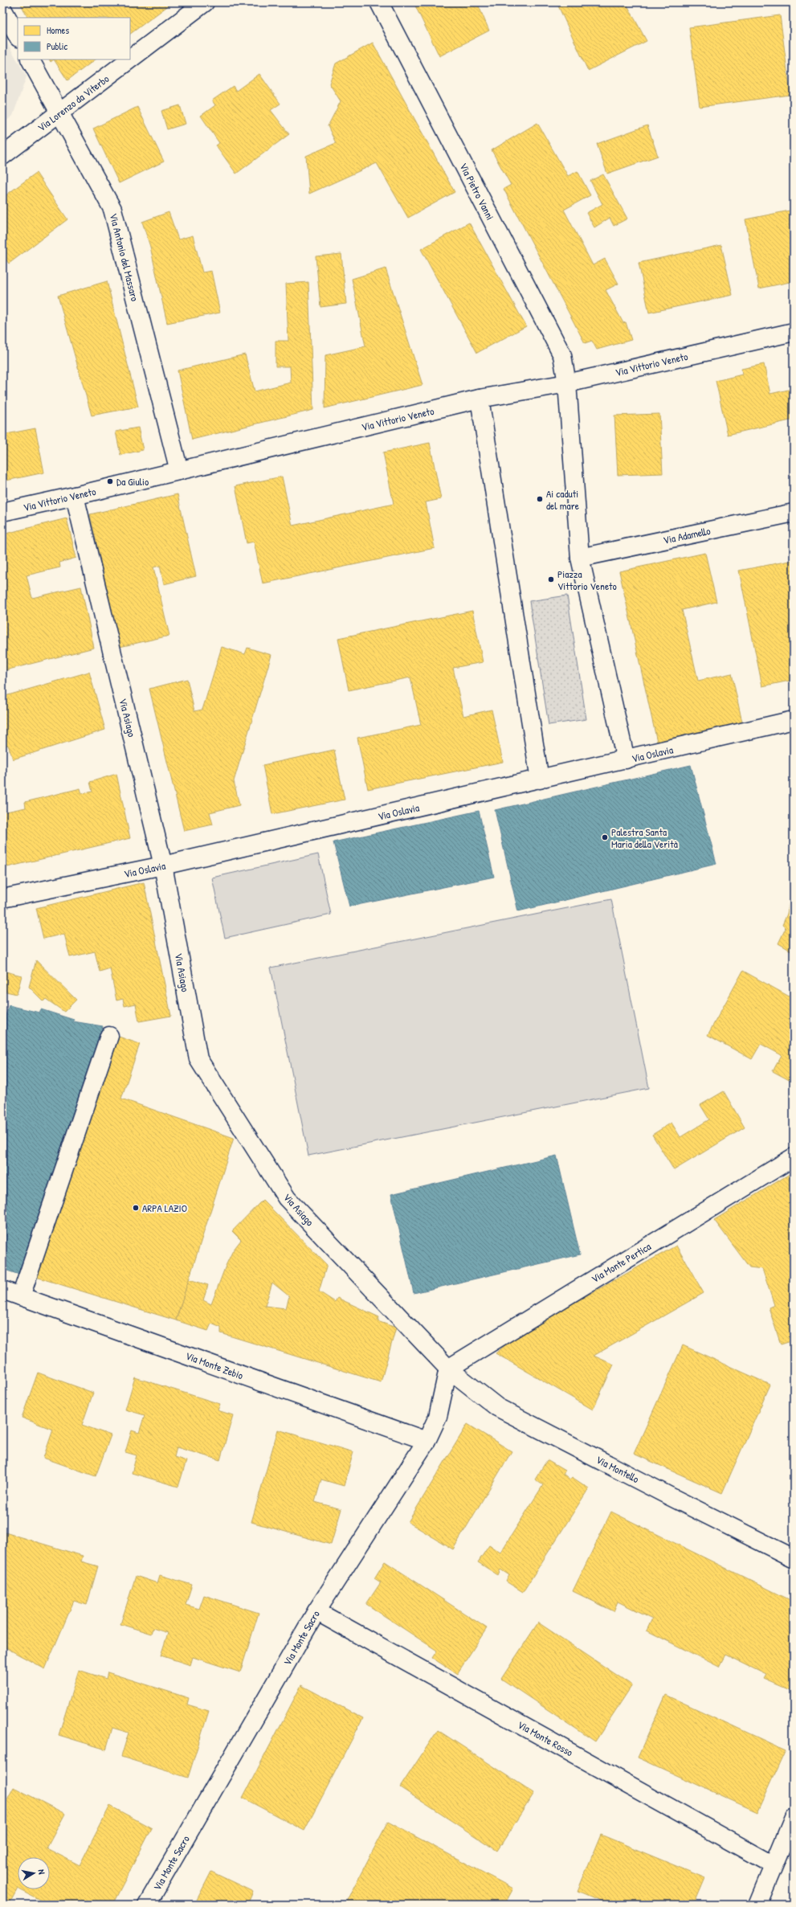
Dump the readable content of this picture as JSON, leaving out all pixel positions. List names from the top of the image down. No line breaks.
{"streets":{"street":["Via Lorenzo da Viterbo","Via Pietro Vanni","Via Antonio del Massaro","Via Vittorio Veneto","Via Adamello","Via Asiago","Via Oslavia","Via Monte Pertica","Via Monte Zebio","Via Montello","Via Monte Sacro","Via Monte Rosso"]},"crossings":[["Via Lorenzo da Viterbo","Via Antonio del Massaro"],["Via Pietro Vanni","Via Vittorio Veneto"],["Via Antonio del Massaro","Via Vittorio Veneto"],["Via Vittorio Veneto","Via Asiago"],["Via Asiago","Via Oslavia"],["Via Asiago","Via Monte Pertica"],["Via Asiago","Via Montello"],["Via Asiago","Via Monte Sacro"],["Via Monte Pertica","Via Montello"],["Via Monte Pertica","Via Monte Sacro"],["Via Monte Zebio","Via Monte Sacro"],["Via Montello","Via Monte Sacro"],["Via Monte Sacro","Via Monte Rosso"]],"places":["Da Giulio","Ai caduti del mare","Piazza Vittorio Veneto","Palestra Santa Maria della Verità","ARPA LAZIO"],"legend":["Homes","Public"],"north":"right"}
